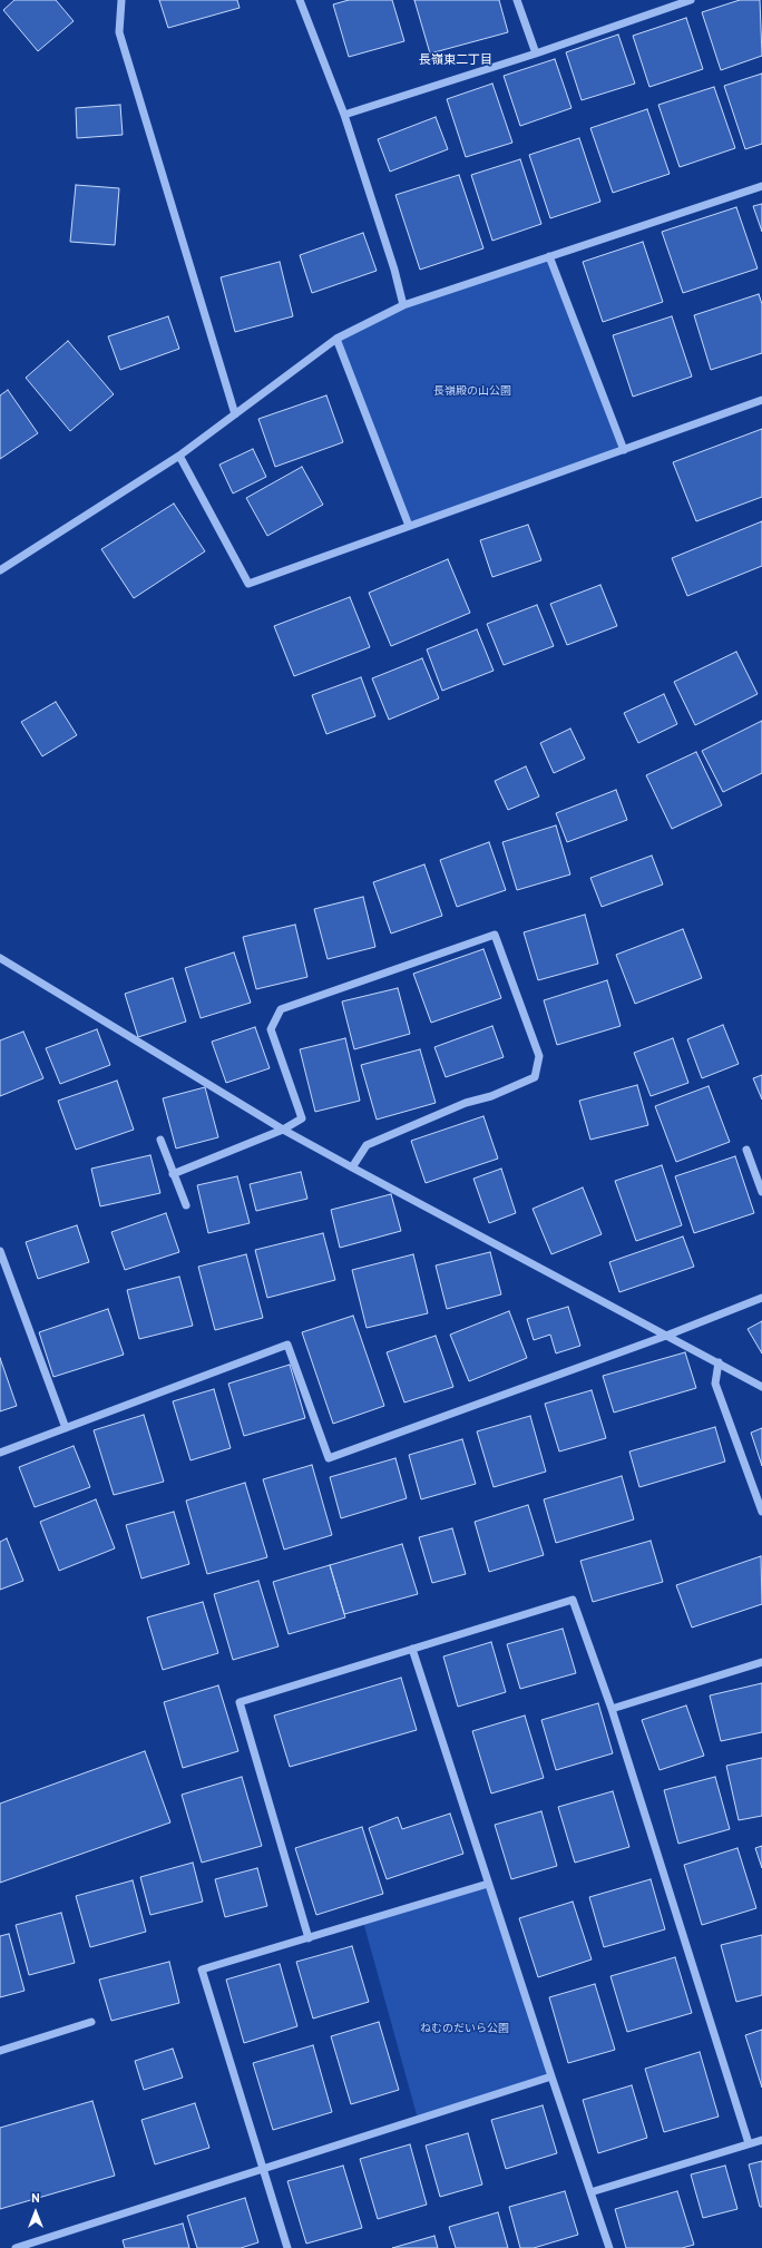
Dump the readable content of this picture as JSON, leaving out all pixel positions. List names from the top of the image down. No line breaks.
{"districts":["長嶺東二丁目"],"parks":["長嶺殿の山公園","ねむのだいら公園"],"north":"top"}
